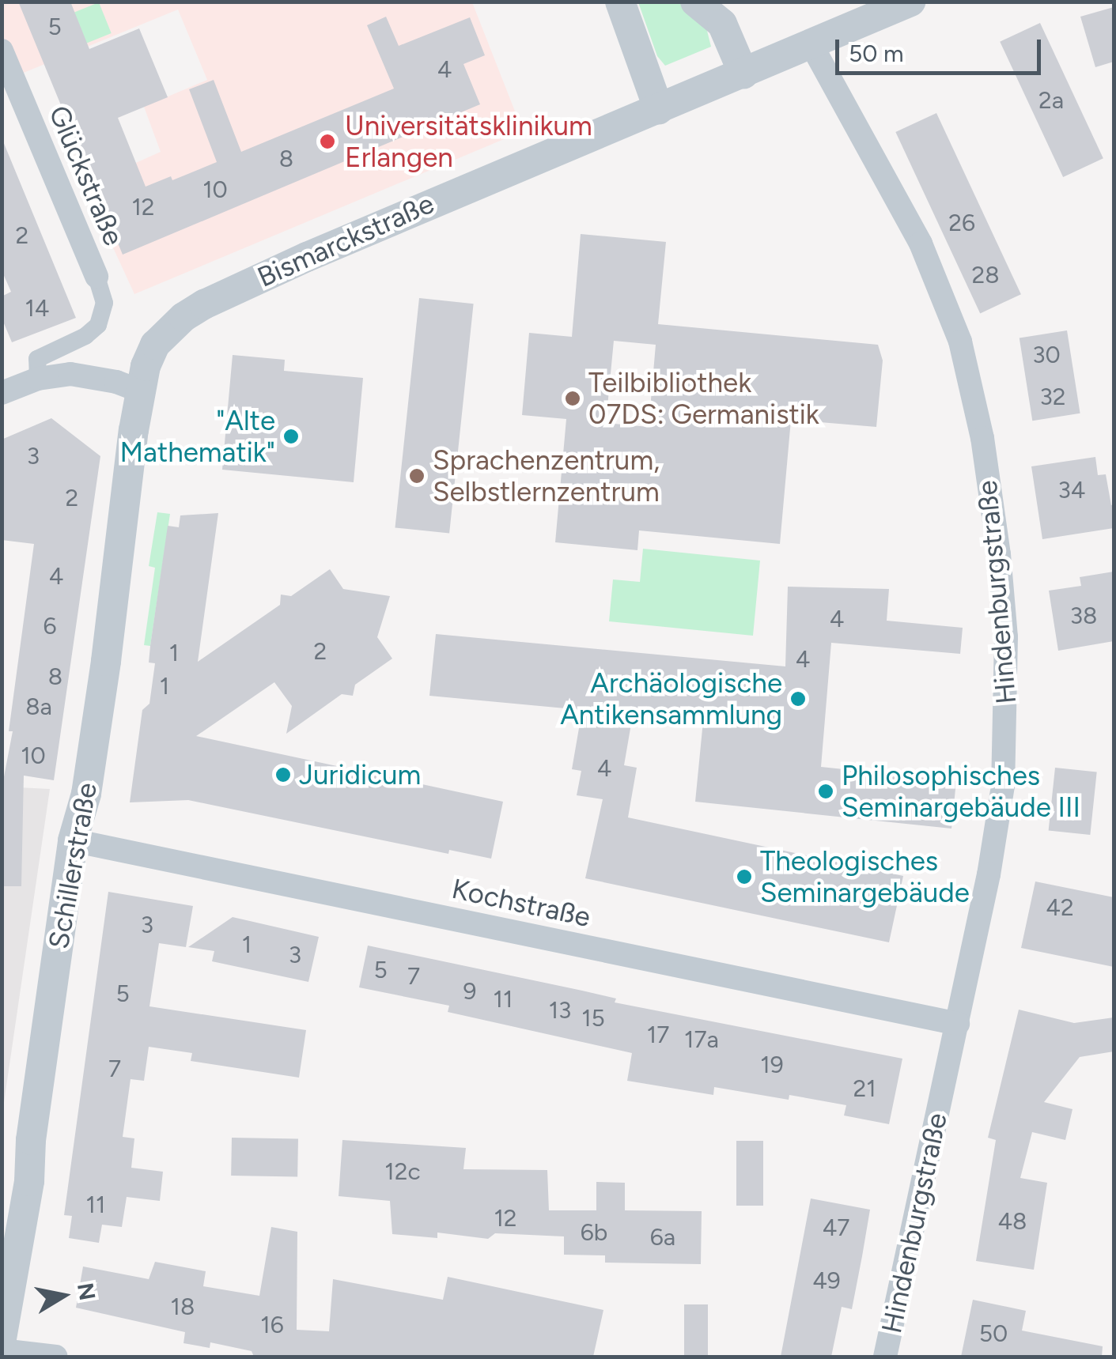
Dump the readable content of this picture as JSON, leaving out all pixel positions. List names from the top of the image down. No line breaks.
{"streets":{"street":["Glückstraße","Bismarckstraße","Hindenburgstraße","Schillerstraße","Kochstraße"]},"crossings":[["Bismarckstraße","Hindenburgstraße"],["Bismarckstraße","Schillerstraße"],["Hindenburgstraße","Kochstraße"],["Schillerstraße","Kochstraße"]],"places":["Universitätsklinikum Erlangen","Teilbibliothek 07DS: Germanistik","\"Alte Mathematik\"","Sprachenzentrum, Selbstlernzentrum","Archäologische Antikensammlung","Juridicum","Philosophisches Seminargebäude III","Theologisches Seminargebäude"],"house_numbers":["5","4","2a","8","10","12","26","2","28","14","30","32","3","34","2","4","38","4","6","2","1","4","8","1","8a","10","4","42","3","1","3","5","7","9","5","11","13","15","17","17a","19","7","21","12c","11","12","48","47","6b","6a","49","18","16","50"],"scale_bar":"50 m","north":"right"}
